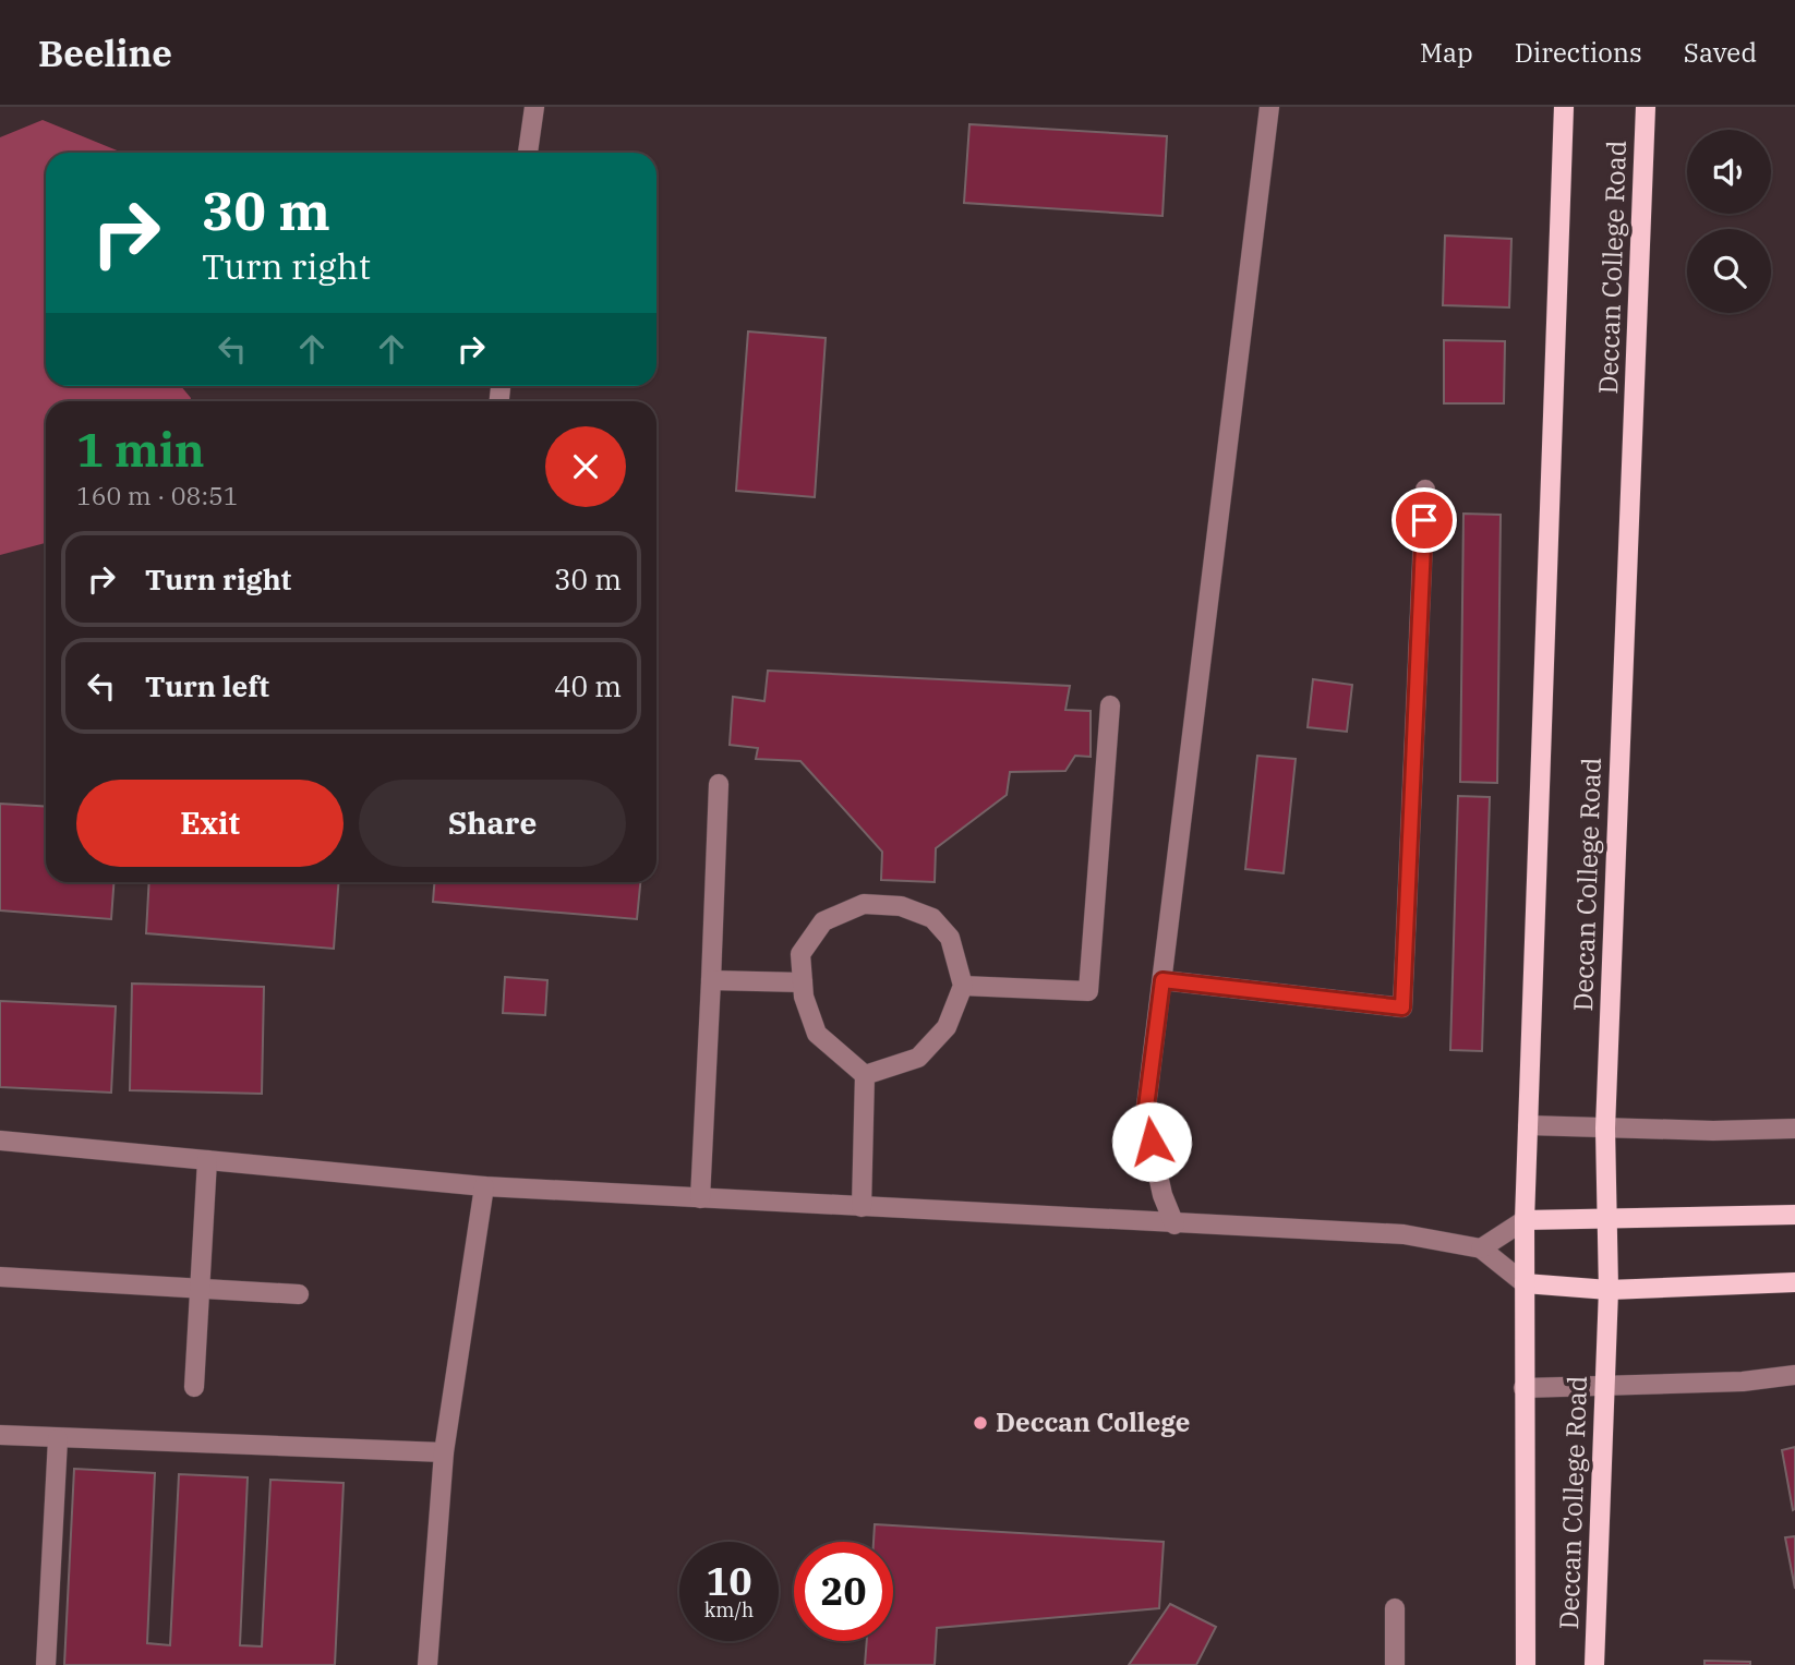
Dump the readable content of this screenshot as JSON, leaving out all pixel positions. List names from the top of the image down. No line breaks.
{"streets":{"main road":["Deccan College Road"]},"places":["Deccan College"],"page":{"header":"Beeline","nav":["Map","Directions","Saved"],"turn":["30 m","Turn right"],"heading":["1 min","160 m · 08:51"],"list":[{"name":"Turn right","value":"30 m"},{"name":"Turn left","value":"40 m"}],"buttons":["Exit","Share"],"speed":"10 km/h","limit":"20"}}
